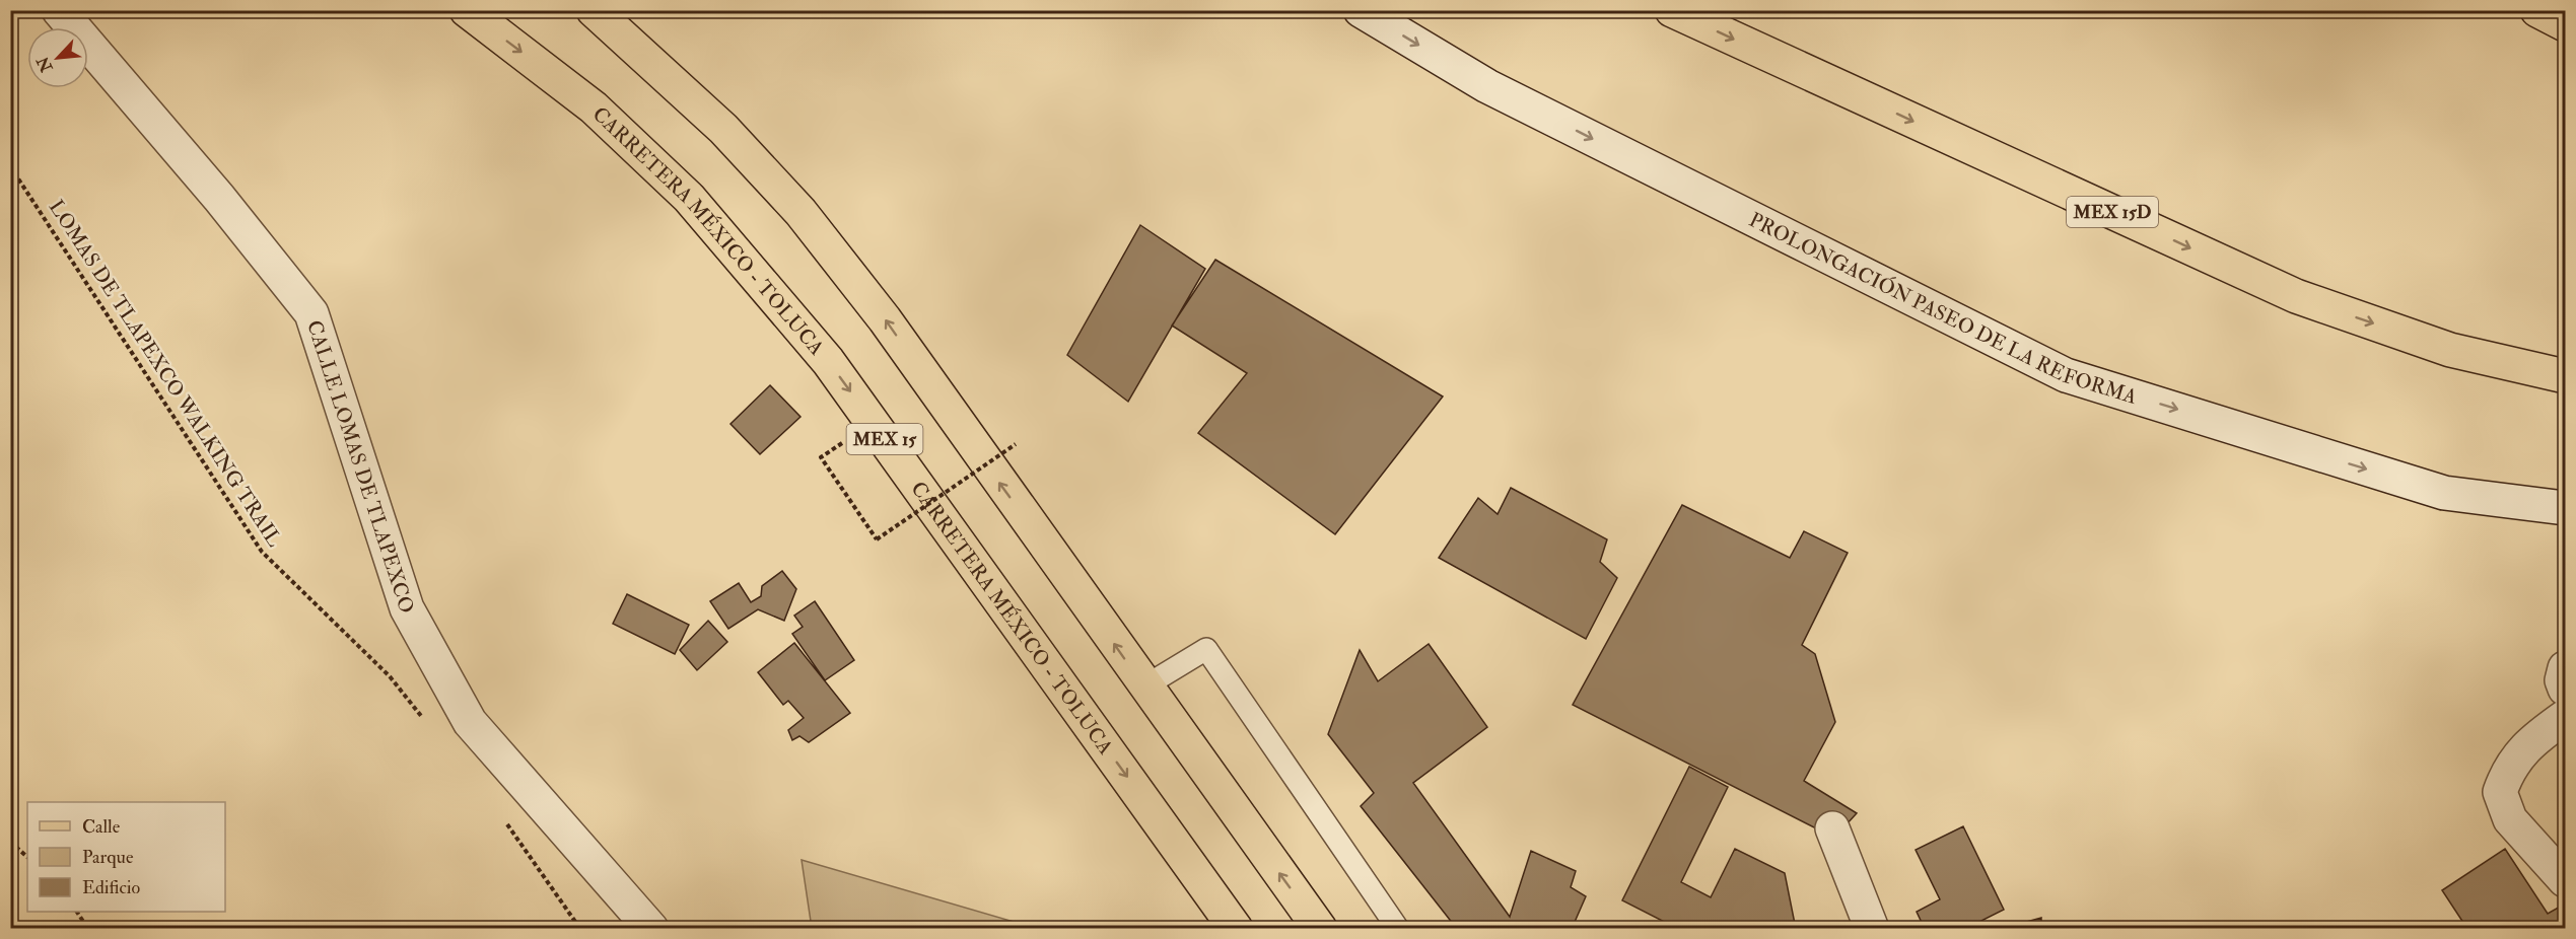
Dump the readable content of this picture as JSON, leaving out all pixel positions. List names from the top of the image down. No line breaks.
{"streets":{"main road":["MEX 15D","CARRETERA MÉXICO - TOLUCA","MEX 15"],"street":["PROLONGACIÓN PASEO DE LA REFORMA","CALLE LOMAS DE TLAPEXCO"],"path":["LOMAS DE TLAPEXCO WALKING TRAIL"]},"one_way":["PROLONGACIÓN PASEO DE LA REFORMA"],"legend":["Calle","Parque","Edificio"],"north":"bottom left"}
